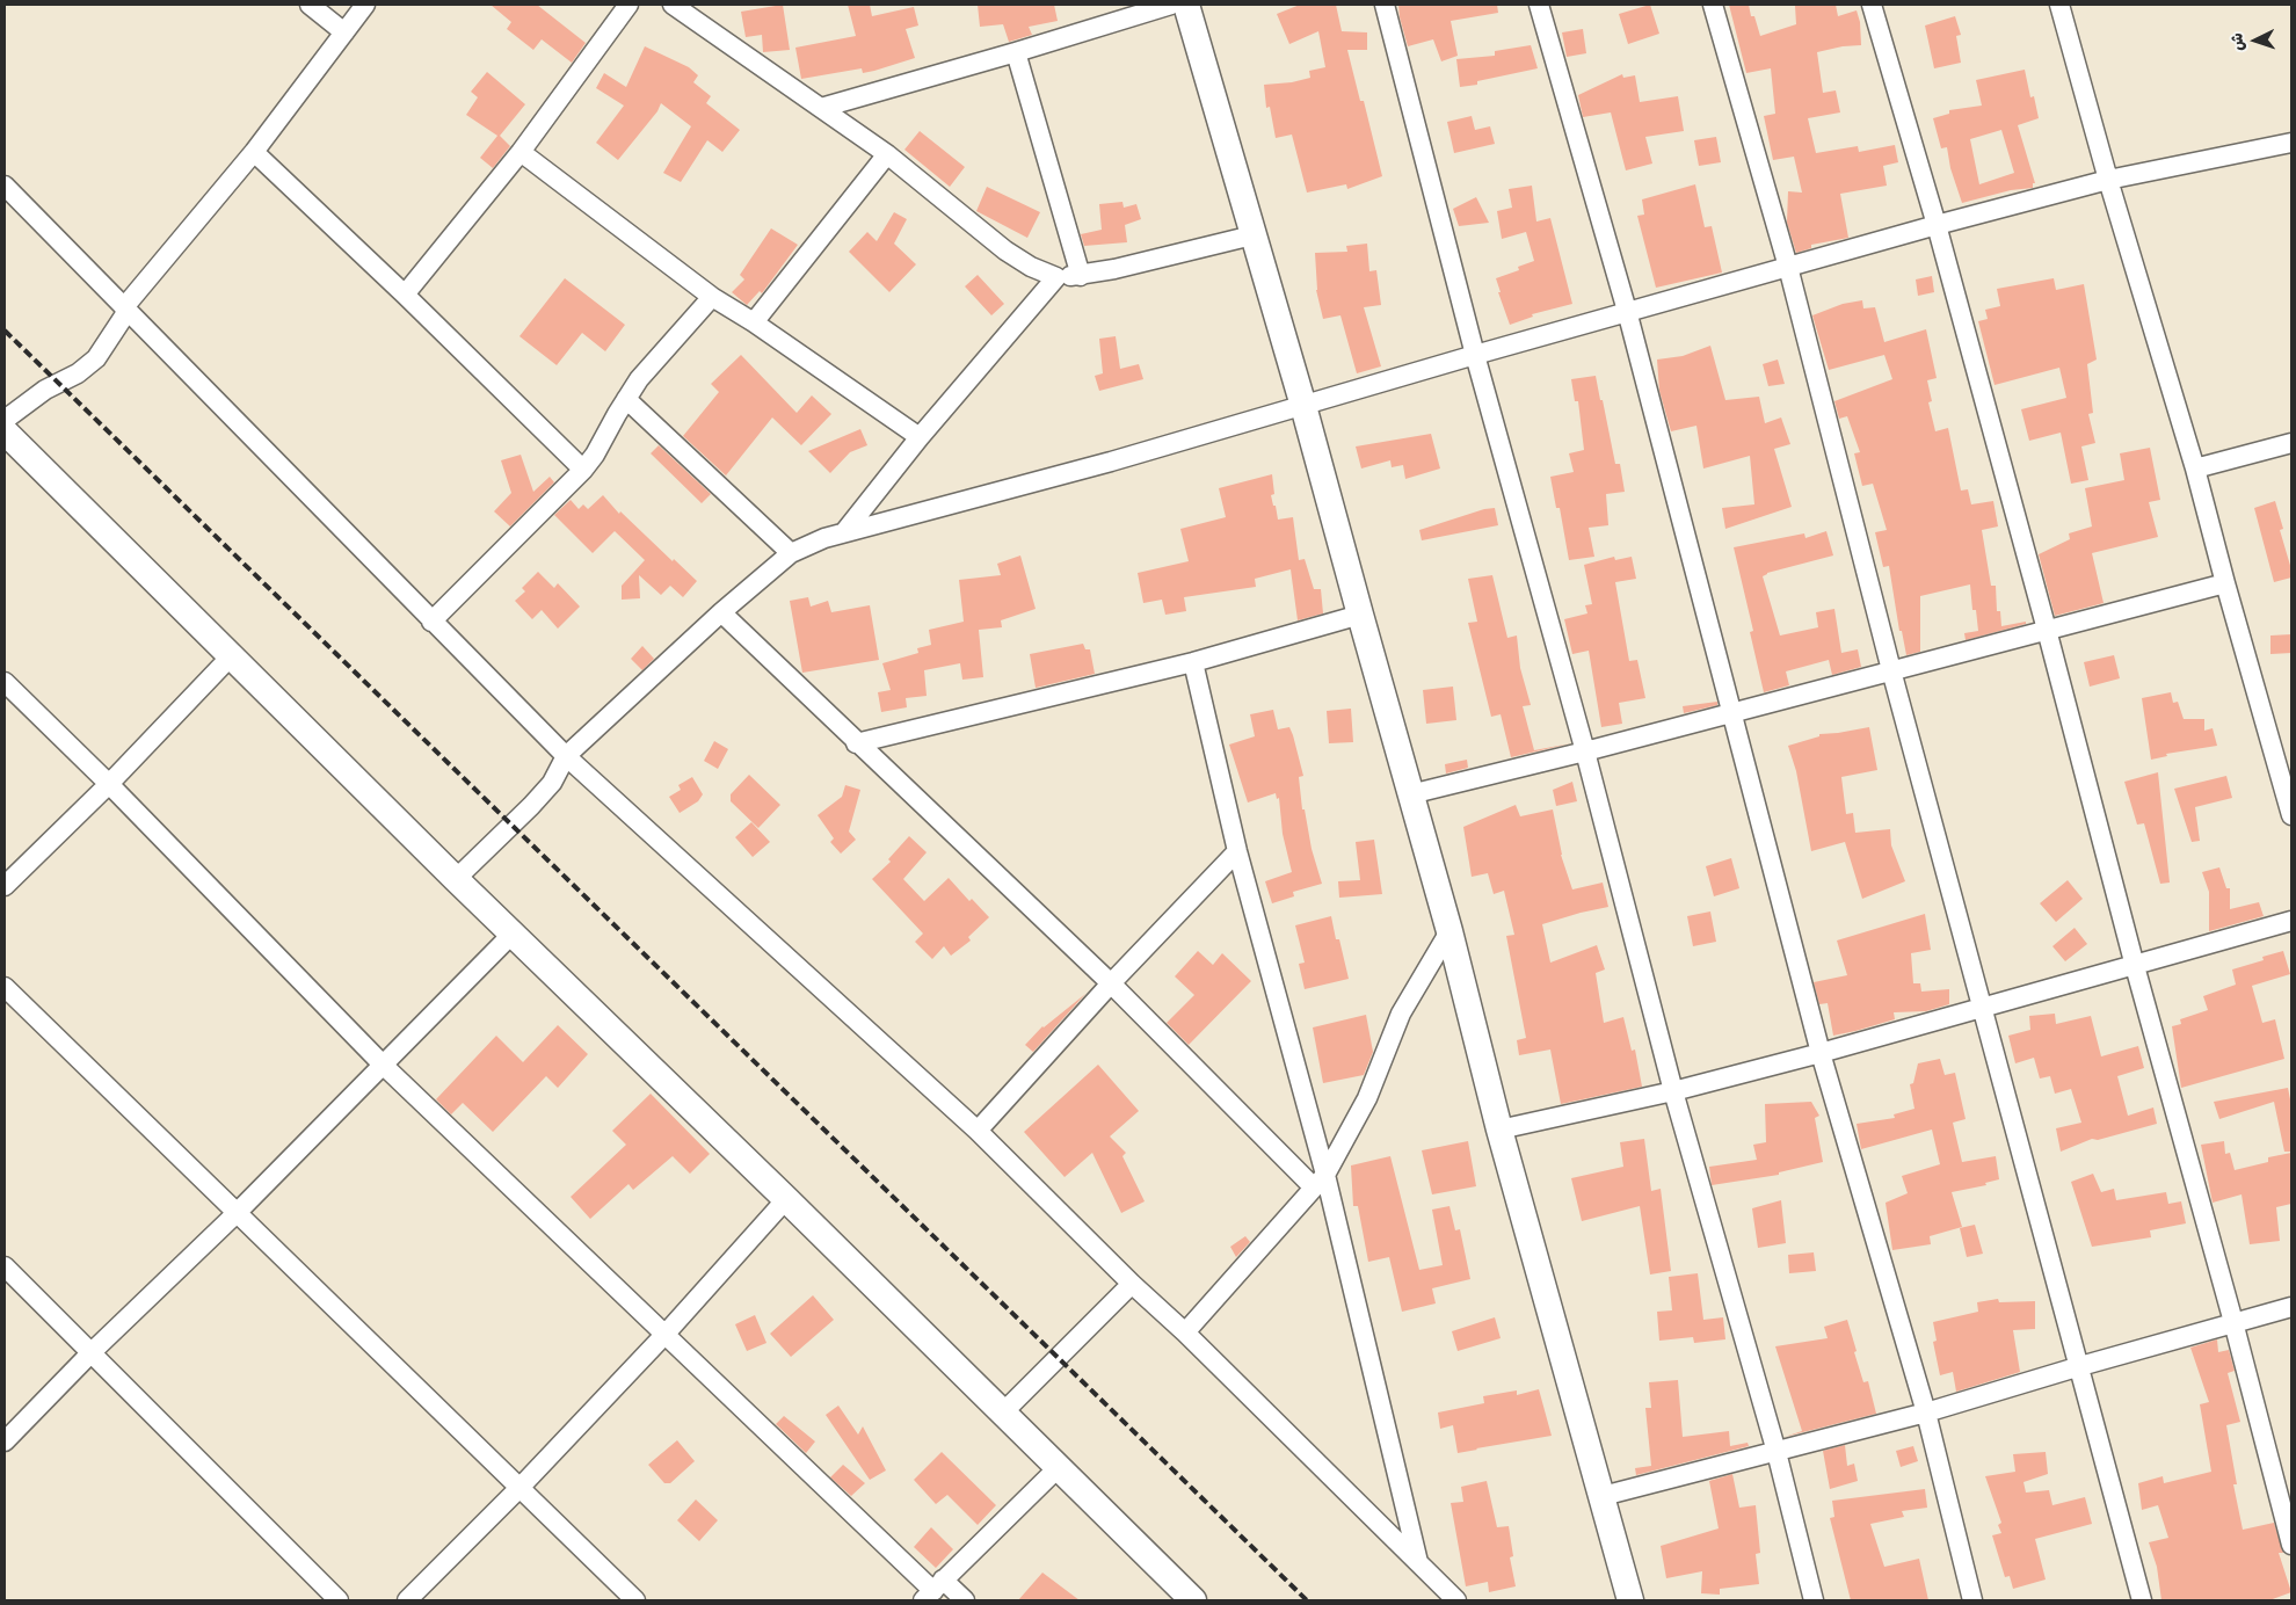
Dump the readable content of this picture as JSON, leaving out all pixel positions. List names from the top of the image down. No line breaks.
{"north":"left"}
